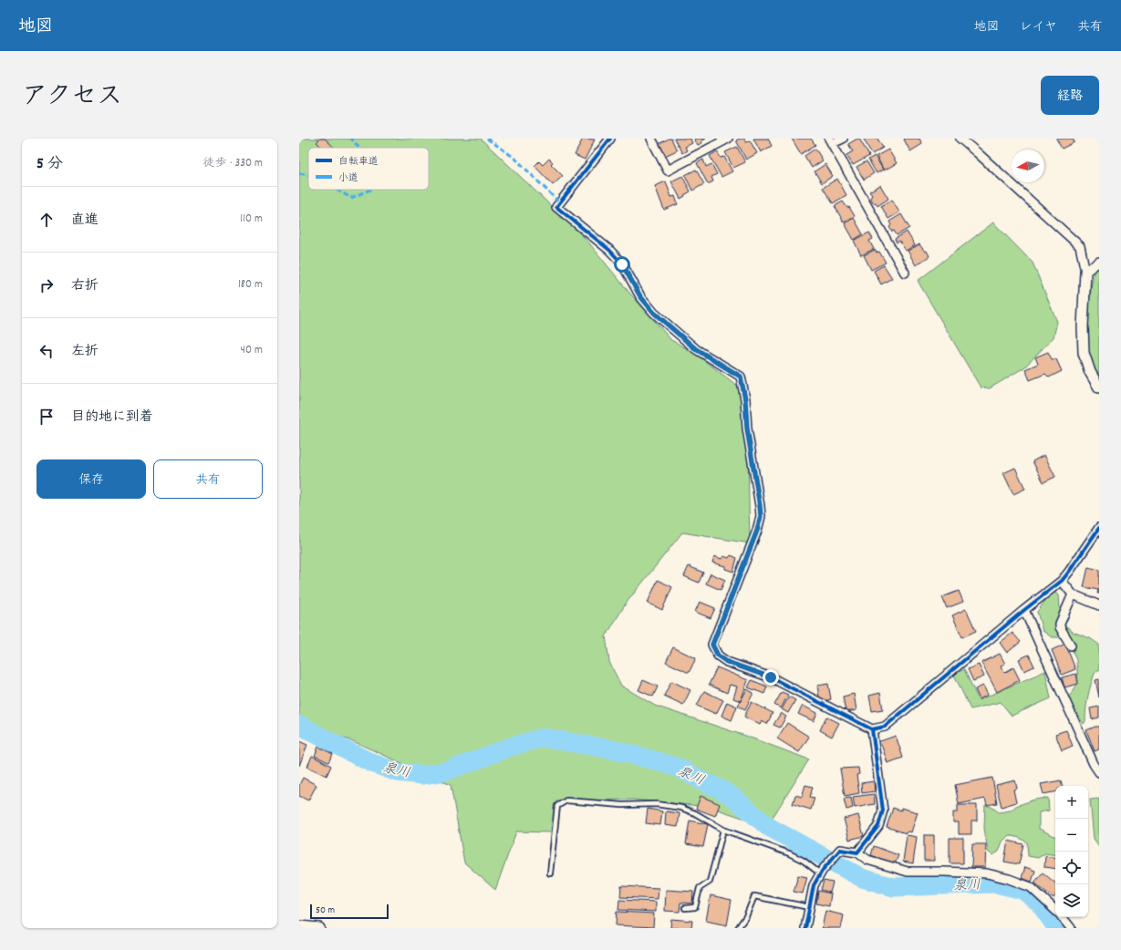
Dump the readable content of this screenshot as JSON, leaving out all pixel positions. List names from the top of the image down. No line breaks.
{"water":["泉川"],"legend":["自転車道","小道"],"scale_bar":"50 m","north":"left","page":{"header":"地図","nav":["地図","レイヤ","共有"],"title":"アクセス","buttons":["経路",["保存","共有"]],"heading":["5 分","徒歩 · 330 m"],"list":[["直進","110 m"],["右折","180 m"],["左折","40 m"],"目的地に到着"],"map_buttons":["+","−"],"scale":"50 m"}}
